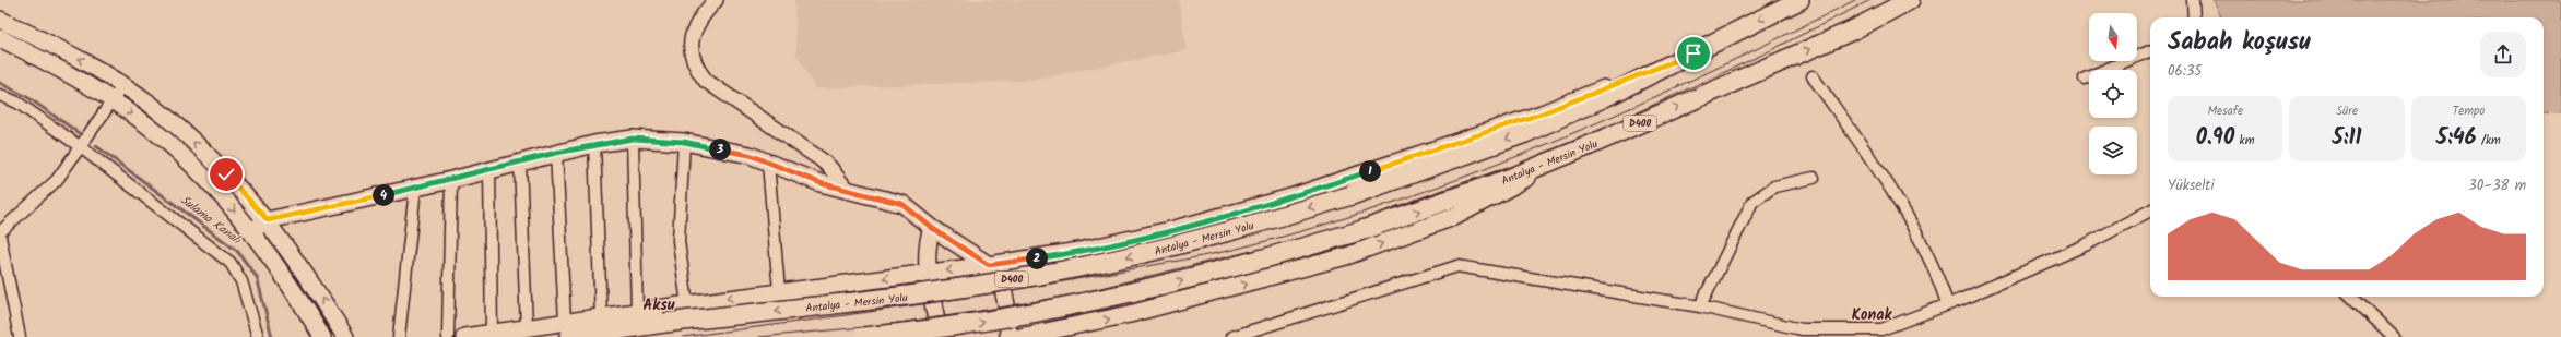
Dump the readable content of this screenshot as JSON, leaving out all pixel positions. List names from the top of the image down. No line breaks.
{"streets":{"highway":["D400","Antalya - Mersin Yolu"]},"districts":["Aksu","Konak"],"water":["Sulama Kanalı"],"north":"bottom","page":{"heading":["Sabah koşusu","06:35"],"stats":[["Mesafe","0.90 km"],["Süre","5:11"],["Tempo","5:46 /km"]],"pins":["3","1","4","2"],"chart":["Yükselti","30–38 m"]}}
